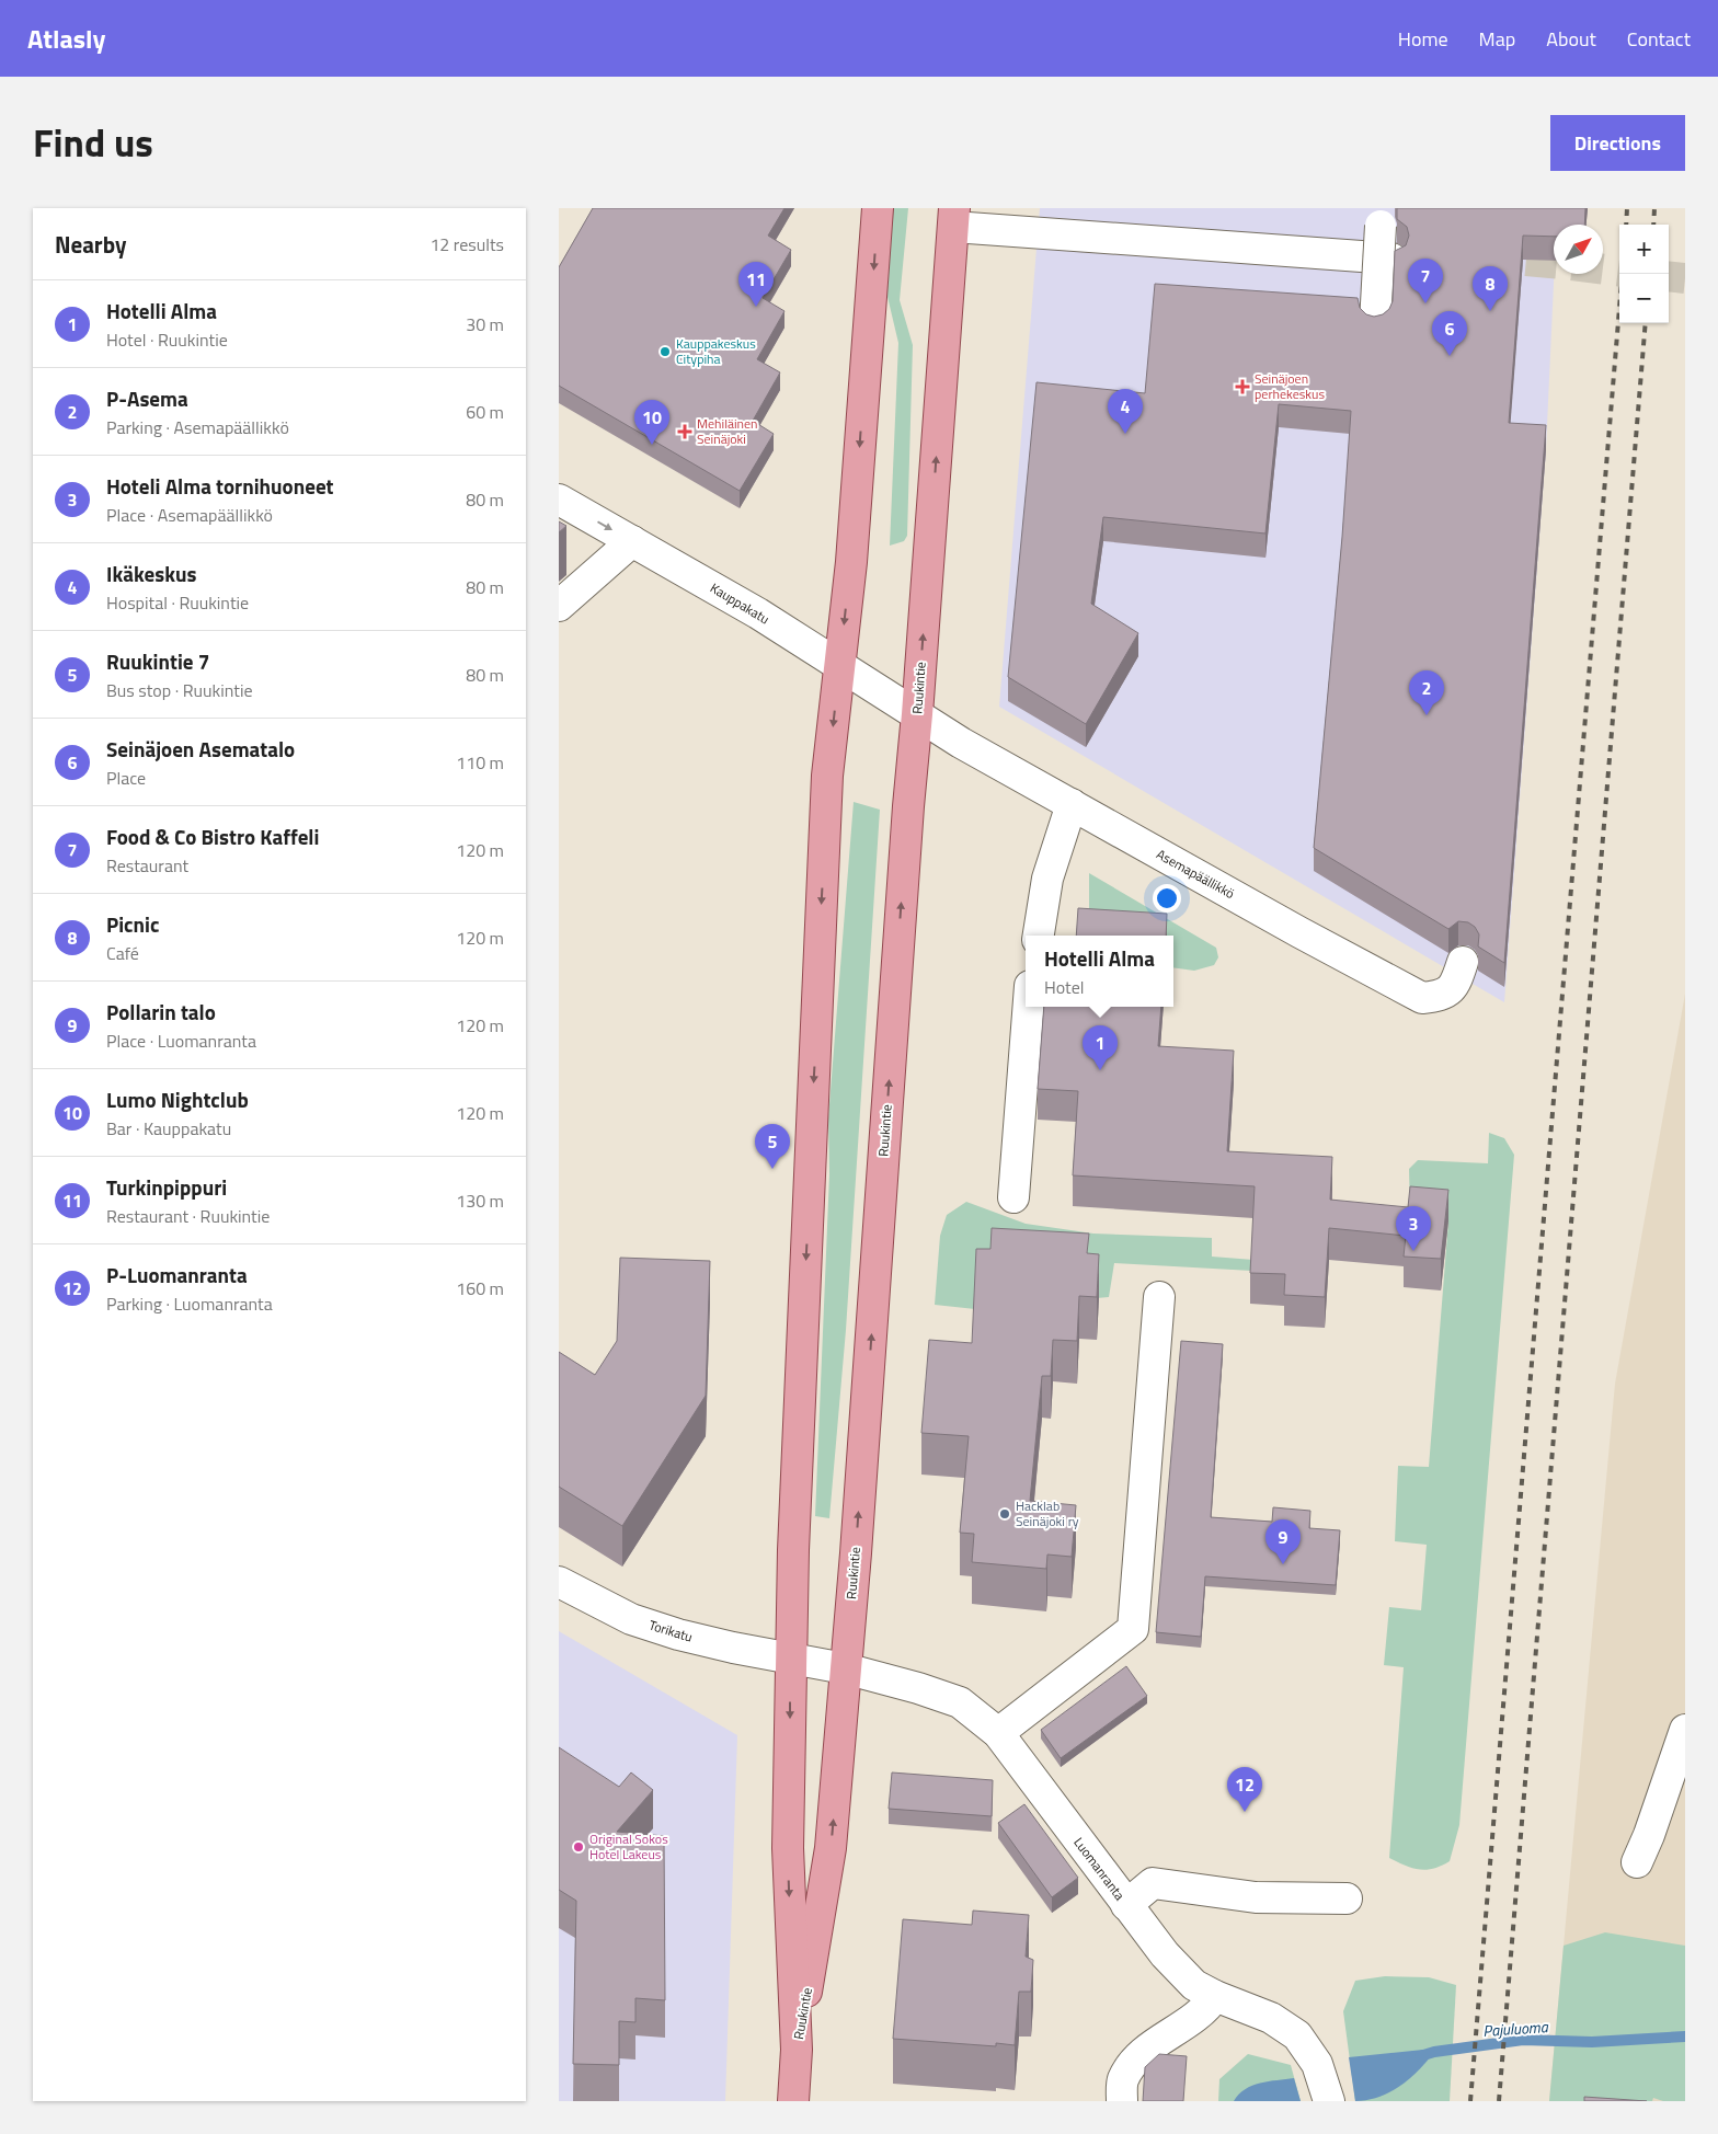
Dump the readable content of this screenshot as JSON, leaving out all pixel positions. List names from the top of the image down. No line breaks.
{"streets":{"main road":["Ruukintie"],"street":["Kauppakatu","Asemapäällikkö","Torikatu","Luomanranta"]},"crossings":[["Kauppakatu","Ruukintie"],["Kauppakatu","Asemapäällikkö"],["Ruukintie","Asemapäällikkö"],["Ruukintie","Torikatu"],["Ruukintie","Luomanranta"],["Torikatu","Luomanranta"]],"water":["Pajuluoma"],"places":{"other":["Kauppakeskus Citypiha","Hacklab Seinäjoki ry","Original Sokos Hotel Lakeus"],"health":["Seinäjoen perhekeskus","Mehiläinen Seinäjoki"]},"north":"top right","page":{"header":"Atlasly","nav":["Home","Map","About","Contact"],"title":"Find us","buttons":"Directions","heading":["Nearby","12 results"],"map_buttons":["+","−"],"pins":["7","11","8","6","4","10","2","1","5","3","9","12"],"list":[{"mark":"1","name":"Hotelli Alma","note":"Hotel · Ruukintie","value":"30 m"},{"mark":"2","name":"P-Asema","note":"Parking · Asemapäällikkö","value":"60 m"},{"mark":"3","name":"Hoteli Alma tornihuoneet","note":"Place · Asemapäällikkö","value":"80 m"},{"mark":"4","name":"Ikäkeskus","note":"Hospital · Ruukintie","value":"80 m"},{"mark":"5","name":"Ruukintie 7","note":"Bus stop · Ruukintie","value":"80 m"},{"mark":"6","name":"Seinäjoen Asematalo","note":"Place","value":"110 m"},{"mark":"7","name":"Food & Co Bistro Kaffeli","note":"Restaurant","value":"120 m"},{"mark":"8","name":"Picnic","note":"Café","value":"120 m"},{"mark":"9","name":"Pollarin talo","note":"Place · Luomanranta","value":"120 m"},{"mark":"10","name":"Lumo Nightclub","note":"Bar · Kauppakatu","value":"120 m"},{"mark":"11","name":"Turkinpippuri","note":"Restaurant · Ruukintie","value":"130 m"},{"mark":"12","name":"P-Luomanranta","note":"Parking · Luomanranta","value":"160 m"}],"popup":["Hotelli Alma","Hotel"]}}
